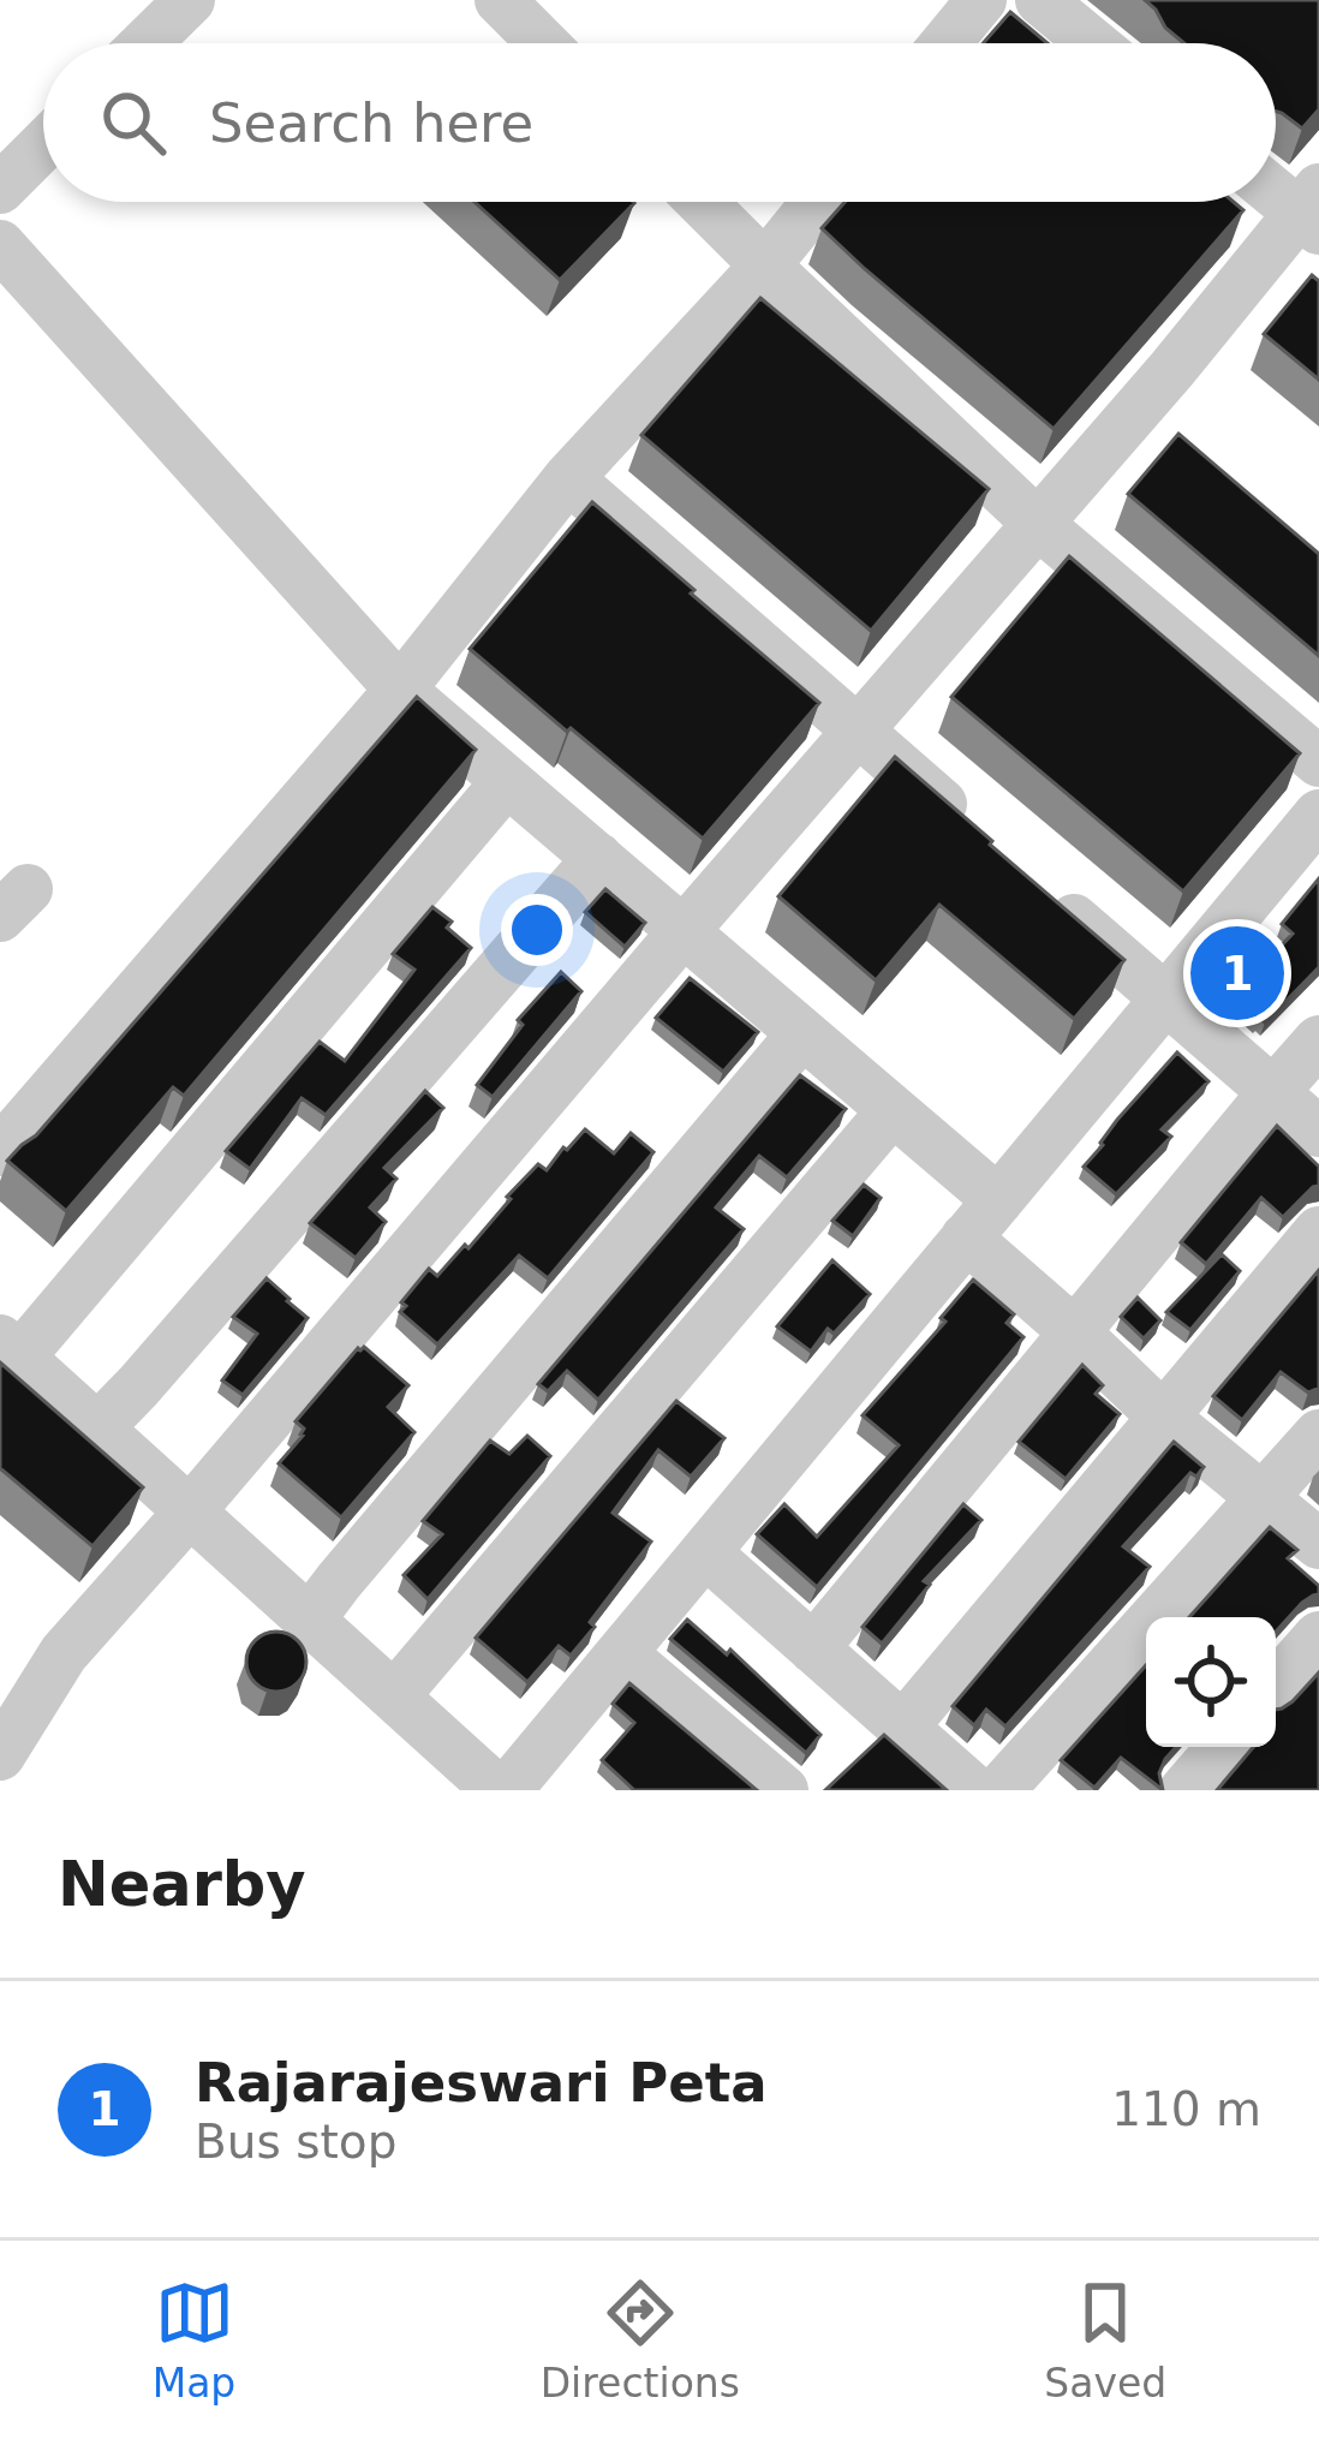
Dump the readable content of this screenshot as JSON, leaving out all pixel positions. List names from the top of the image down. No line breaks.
{"page":{"search":"Search here","pins":"1","heading":"Nearby","list":[{"mark":"1","name":"Rajarajeswari Peta","note":"Bus stop","value":"110 m"}],"nav":["Map","Directions","Saved"]}}
